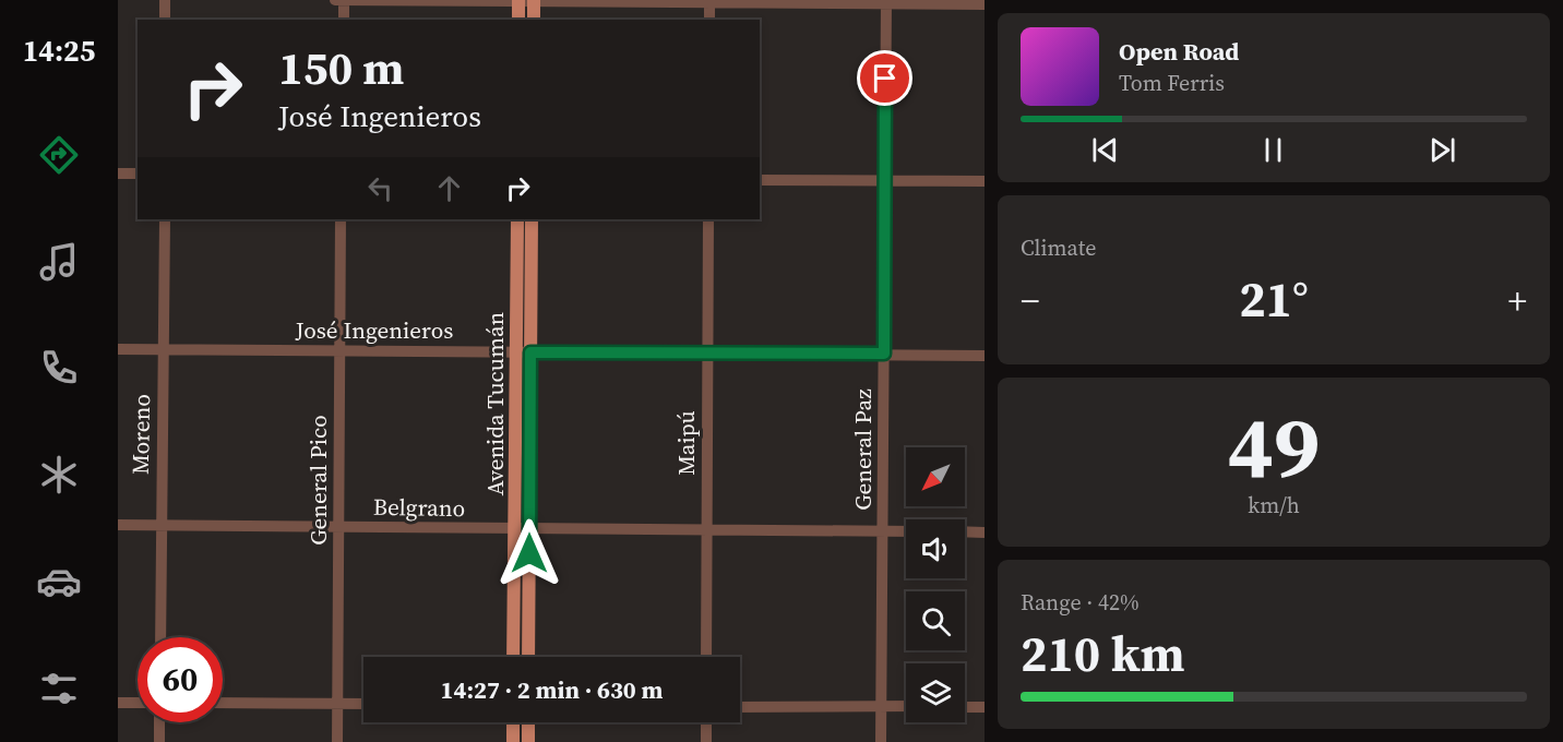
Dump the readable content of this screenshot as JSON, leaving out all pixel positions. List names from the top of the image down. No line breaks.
{"streets":{"main road":["Avenida Tucumán"],"street":["José Ingenieros","Moreno","Maipú","General Paz","General Pico","Belgrano"]},"crossings":[["José Ingenieros","Avenida Tucumán"],["José Ingenieros","Moreno"],["José Ingenieros","Maipú"],["José Ingenieros","General Paz"],["José Ingenieros","General Pico"],["Avenida Tucumán","Belgrano"],["Moreno","Belgrano"],["Maipú","Belgrano"],["General Paz","Belgrano"],["General Pico","Belgrano"]],"north":"bottom left","page":{"tabs":"14:25","turn":["150 m","José Ingenieros"],"song":["Open Road","Tom Ferris"],"tile":["Climate",["49","km/h"],["Range · 42%","210 km"]],"heat":["−","21°","+"],"limit":"60","trip":"14:27 · 2 min · 630 m"}}
